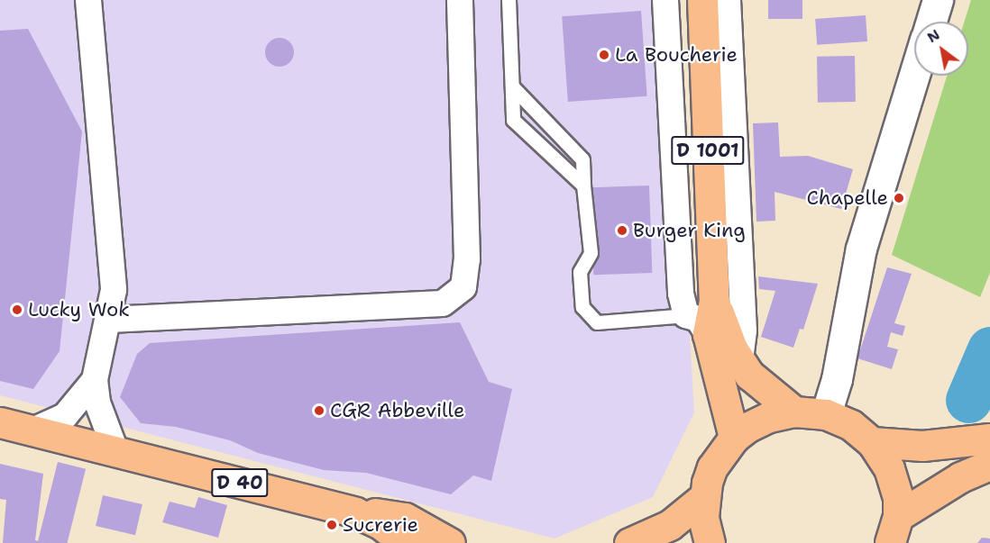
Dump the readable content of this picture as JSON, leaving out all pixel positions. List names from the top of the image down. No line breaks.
{"streets":{"main road":["D 1001","D 40"]},"places":["La Boucherie","Chapelle","Burger King","Lucky Wok","CGR Abbeville","Sucrerie"],"north":"top left"}
